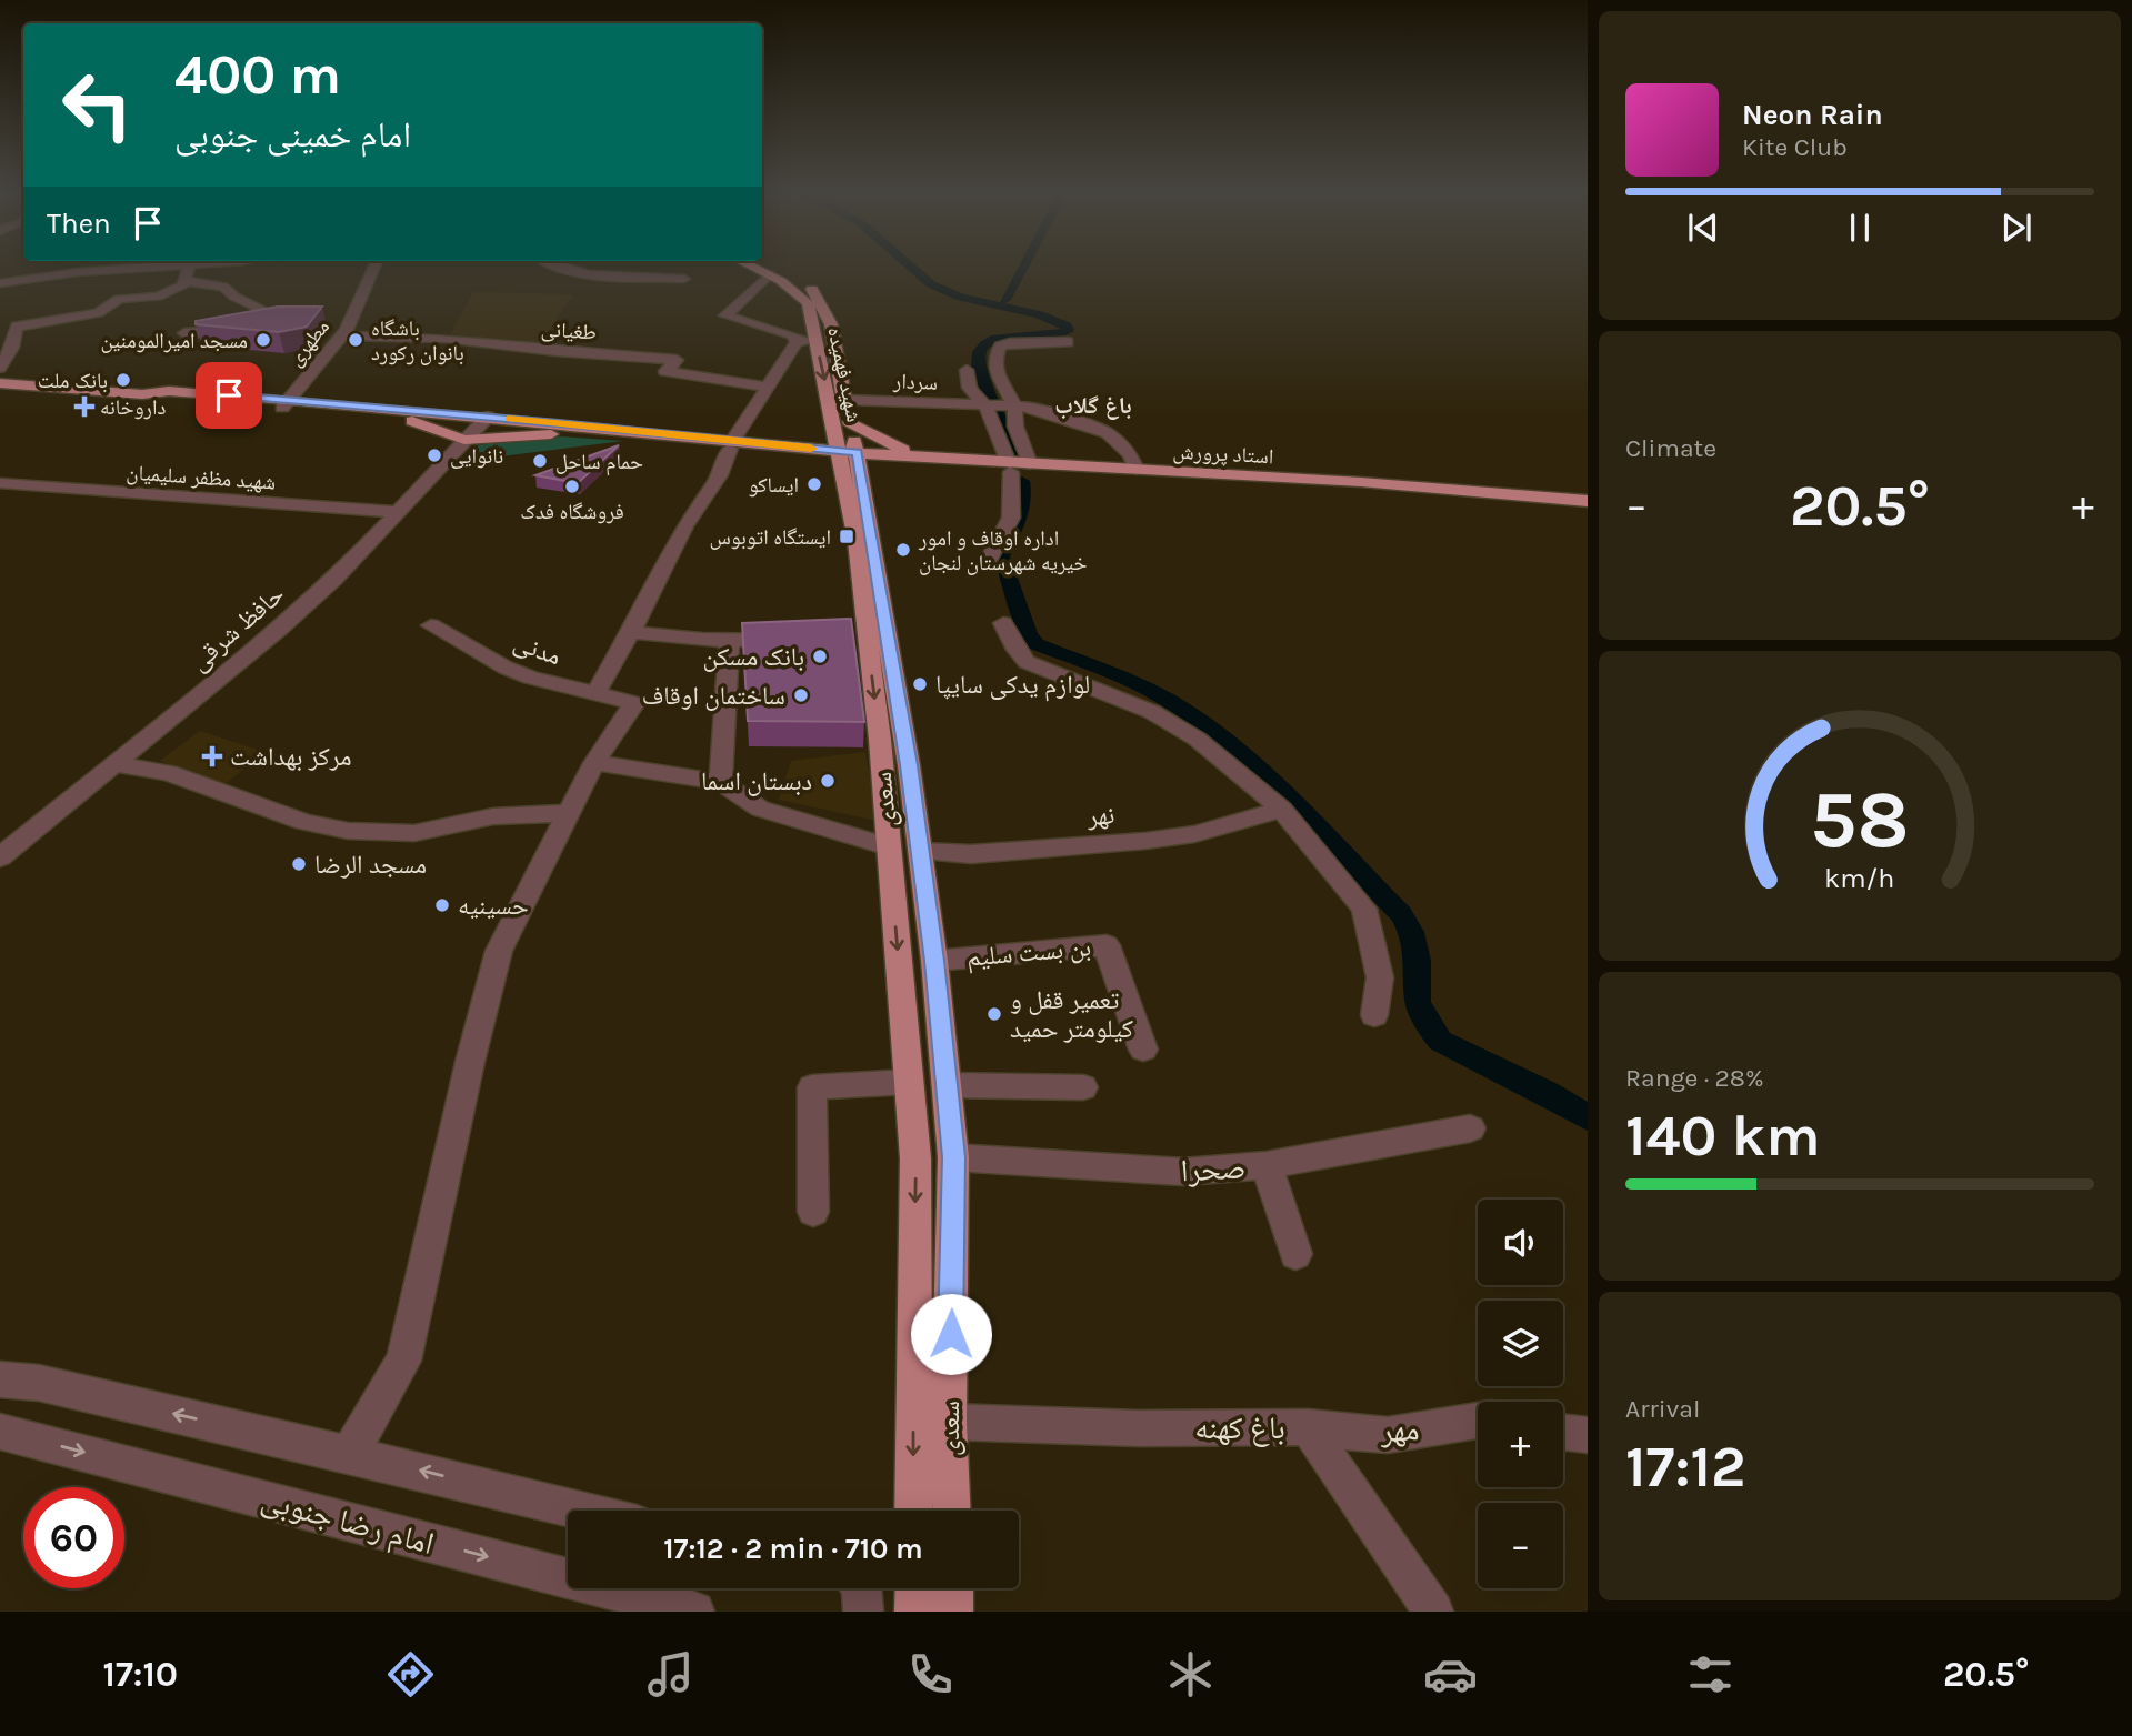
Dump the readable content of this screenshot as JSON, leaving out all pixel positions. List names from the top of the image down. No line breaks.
{"streets":{"main road":["شهید فهمیده","استاد پرورش","سعدی"],"street":["طغیانی","مطهری","سردار","شهید مظفر سلیمیان","حافظ شرقی","مدنی","نهر","بن بست سلیم","صحرا","باغ کهنه","مهر","امام رضا جنوبی"]},"crossings":[["طغیانی","مطهری"],["شهید فهمیده","سردار"],["شهید فهمیده","استاد پرورش"],["شهید فهمیده","سعدی"],["سردار","استاد پرورش"],["استاد پرورش","سعدی"],["شهید مظفر سلیمیان","حافظ شرقی"],["سعدی","نهر"],["سعدی","بن بست سلیم"],["سعدی","صحرا"],["سعدی","باغ کهنه"],["باغ کهنه","مهر"]],"districts":["باغ گلاب"],"places":{"other":["مسجد امیرالمومنین","باشگاه بانوان رکورد","بانک ملت","نانوایی","حمام ساحل","ایساکو","فروشگاه فدک","اداره اوقاف و امور خیریه شهرستان لنجان","بانک مسکن","لوازم یدکی سایپا","ساختمان اوقاف","دبستان اسما","مسجد الرضا","حسینیه","تعمیر قفل و کیلومتر حمید"],"health":["داروخانه","مرکز بهداشت"],"transit":["ایستگاه اتوبوس"]},"page":{"turn":["400 m","امام خمینی جنوبی"],"song":["Neon Rain","Kite Club"],"then":"Then","tile":["Climate",["Range · 28%","140 km"],["Arrival","17:12"]],"heat":["−","20.5°","+"],"map_buttons":["+","−"],"limit":"60","trip":"17:12 · 2 min · 710 m","tabs":["17:10","20.5°"],"gauge":["58","km/h"]}}
